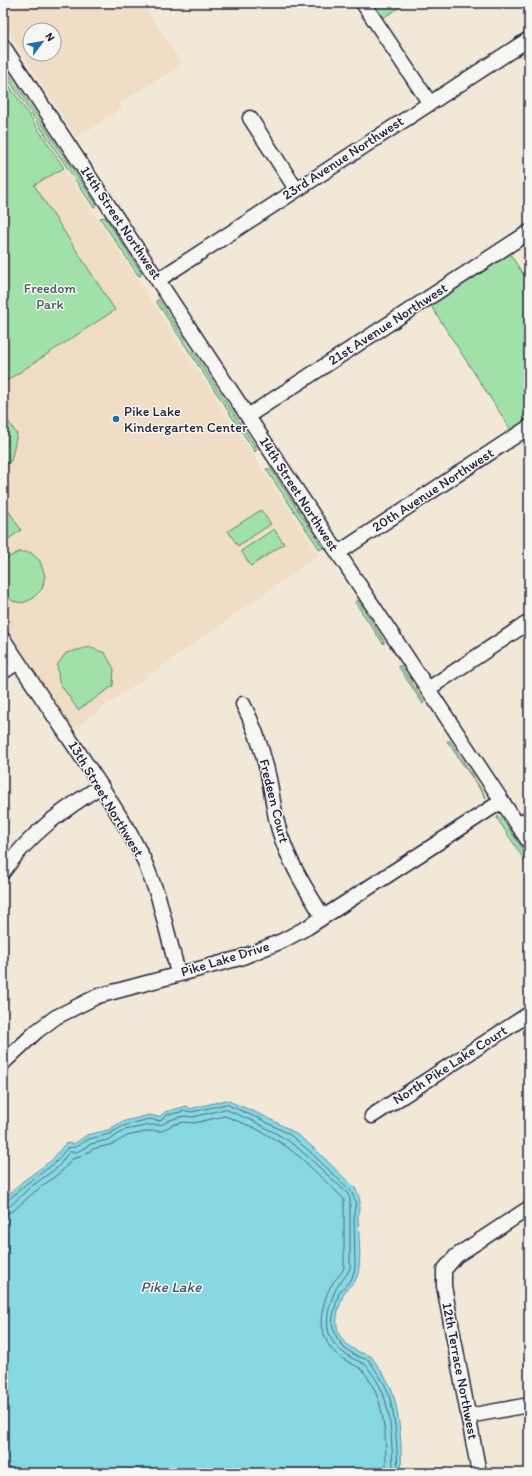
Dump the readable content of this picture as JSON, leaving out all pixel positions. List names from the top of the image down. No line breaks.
{"streets":{"street":["23rd Avenue Northwest","14th Street Northwest","21st Avenue Northwest","20th Avenue Northwest","13th Street Northwest","Fredeen Court","Pike Lake Drive","North Pike Lake Court","12th Terrace Northwest"]},"crossings":[["23rd Avenue Northwest","14th Street Northwest"],["14th Street Northwest","21st Avenue Northwest"],["14th Street Northwest","20th Avenue Northwest"],["14th Street Northwest","Pike Lake Drive"],["13th Street Northwest","Pike Lake Drive"],["Fredeen Court","Pike Lake Drive"]],"water":["Pike Lake"],"parks":["Freedom Park"],"places":["Pike Lake Kindergarten Center"],"north":"top right"}
